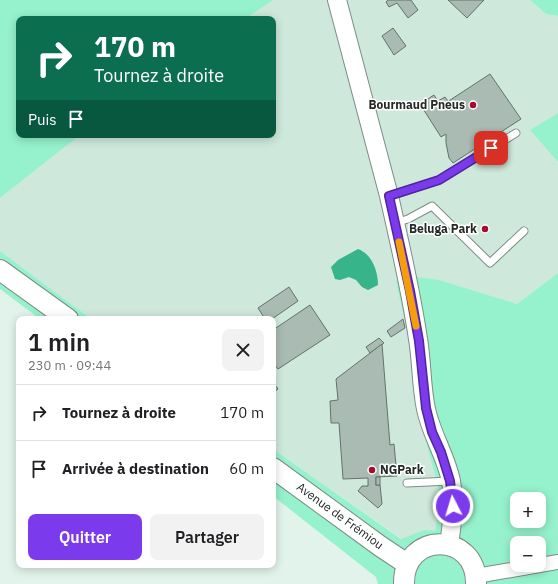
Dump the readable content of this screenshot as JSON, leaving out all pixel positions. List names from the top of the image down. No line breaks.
{"streets":{"main road":["Avenue de Frémiou"]},"places":["Bourmaud Pneus","Beluga Park","NGPark"],"page":{"turn":["170 m","Tournez à droite"],"then":"Puis","heading":["1 min","230 m · 09:44"],"list":[{"name":"Tournez à droite","value":"170 m"},{"name":"Arrivée à destination","value":"60 m"}],"map_buttons":["+","−"],"buttons":["Quitter","Partager"]}}
